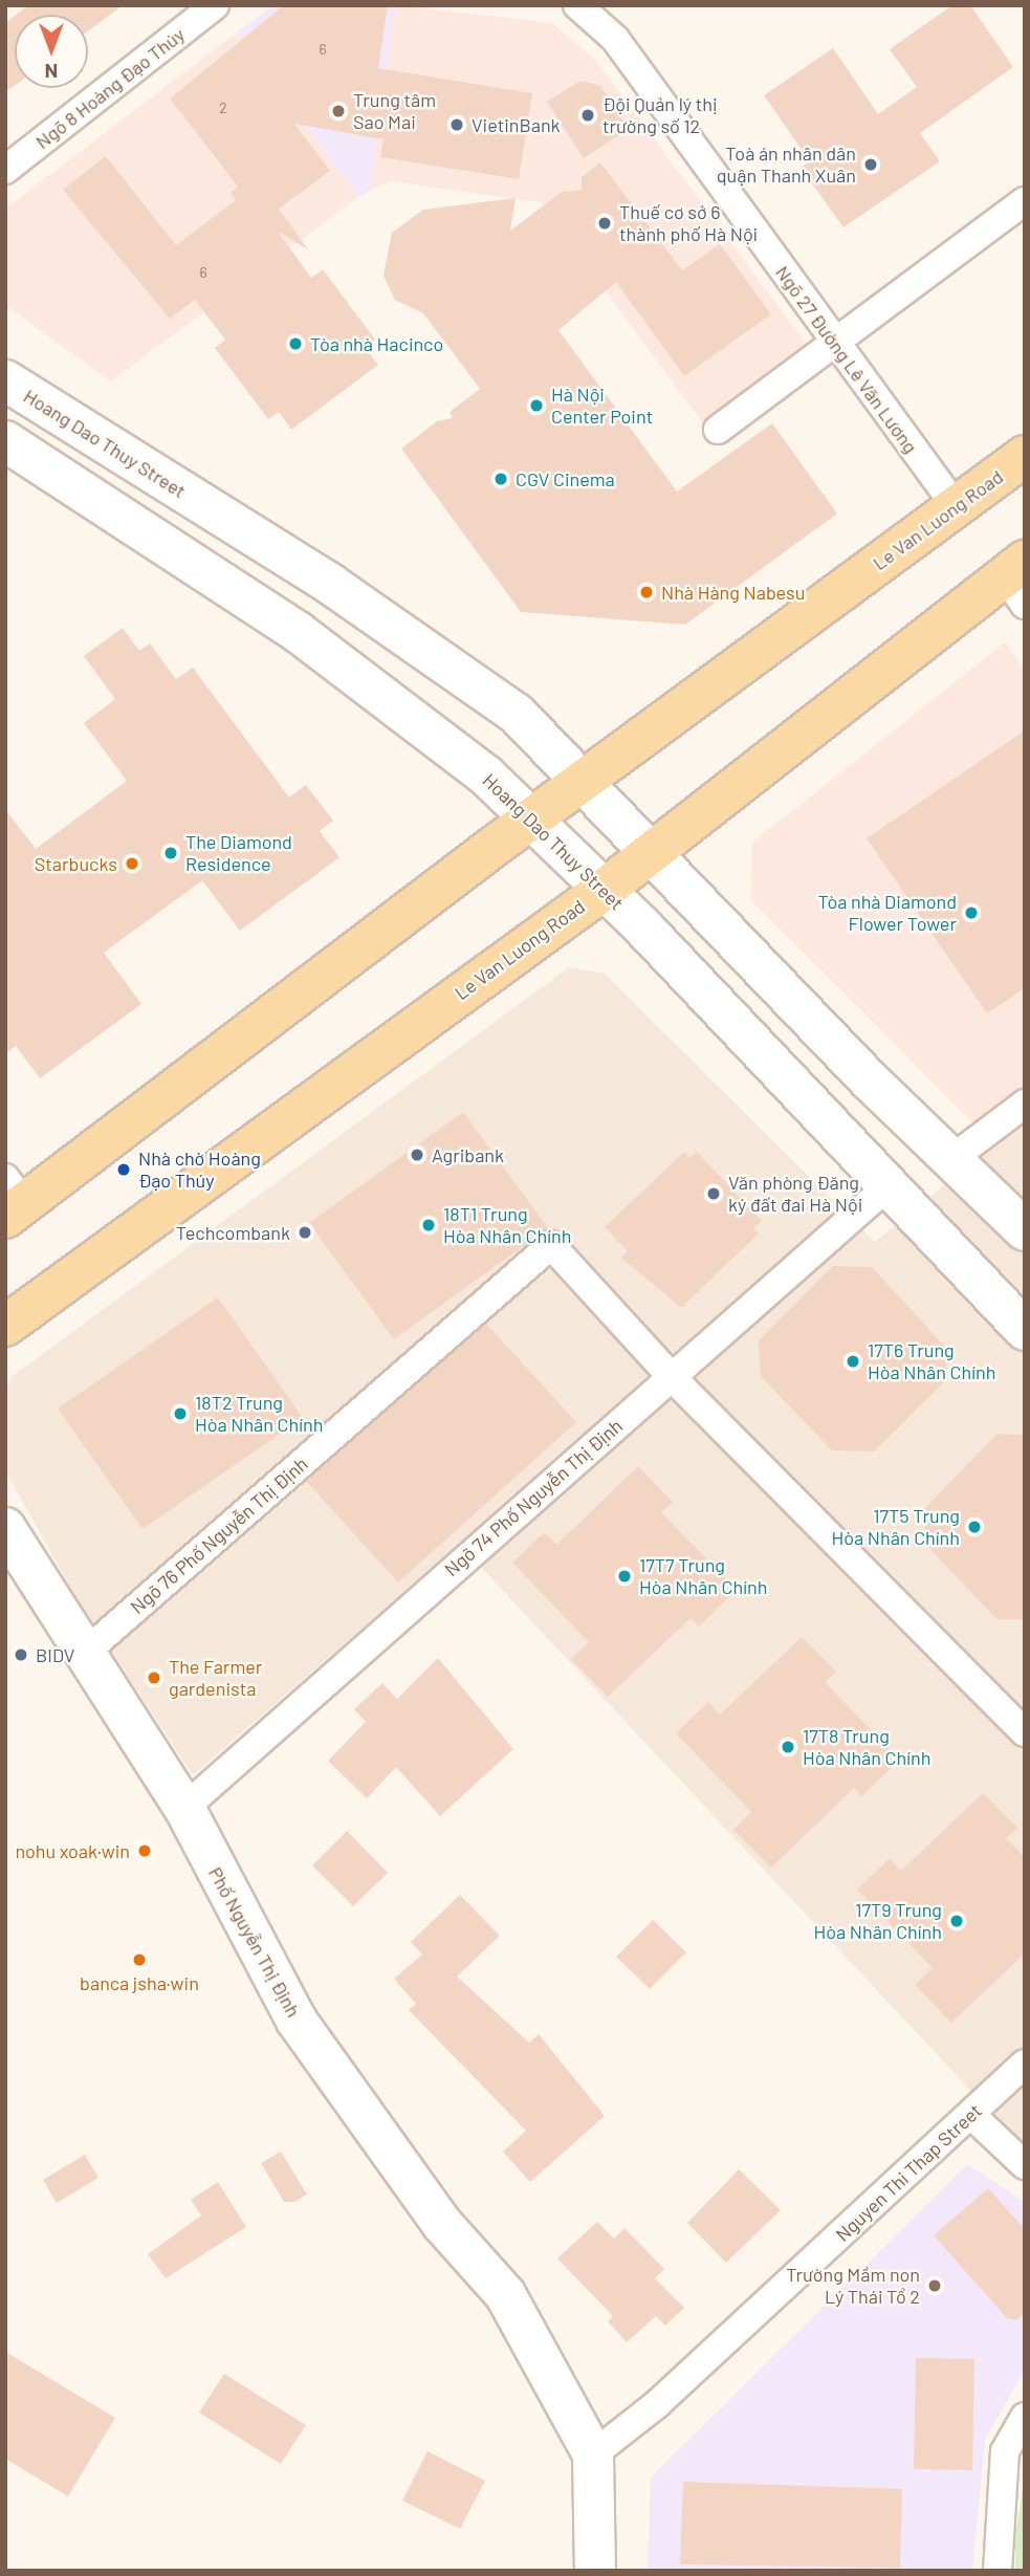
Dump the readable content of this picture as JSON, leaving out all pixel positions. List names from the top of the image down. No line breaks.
{"streets":{"main road":["Hoang Dao Thuy Street","Le Van Luong Road","Phố Nguyễn Thị Định"],"street":["Ngõ 8 Hoàng Đạo Thúy","Ngõ 27 Đường Lê Văn Lương","Ngõ 74 Phố Nguyễn Thị Định","Ngõ 76 Phố Nguyễn Thị Định","Nguyen Thi Thap Street"]},"crossings":[["Ngõ 27 Đường Lê Văn Lương","Le Van Luong Road"],["Hoang Dao Thuy Street","Le Van Luong Road"],["Hoang Dao Thuy Street","Ngõ 74 Phố Nguyễn Thị Định"],["Ngõ 74 Phố Nguyễn Thị Định","Ngõ 76 Phố Nguyễn Thị Định"],["Ngõ 74 Phố Nguyễn Thị Định","Phố Nguyễn Thị Định"],["Ngõ 76 Phố Nguyễn Thị Định","Phố Nguyễn Thị Định"],["Phố Nguyễn Thị Định","Nguyen Thi Thap Street"]],"places":["Trung tâm Sao Mai","Đội Quản lý thị trường số 12","VietinBank","Toà án nhân dân quận Thanh Xuân","Thuế cơ sở 6 thành phố Hà Nội","Tòa nhà Hacinco","Hà Nội Center Point","CGV Cinema","Nhà Hàng Nabesu","The Diamond Residence","Starbucks","Tòa nhà Diamond Flower Tower","Agribank","Nhà chờ Hoàng Đạo Thúy","Văn phòng Đăng ký đất đai Hà Nội","18T1 Trung Hòa Nhân Chính","Techcombank","17T6 Trung Hòa Nhân Chính","18T2 Trung Hòa Nhân Chính","17T5 Trung Hòa Nhân Chính","17T7 Trung Hòa Nhân Chính","BIDV","The Farmer gardenista","17T8 Trung Hòa Nhân Chính","nohu xoak·win","17T9 Trung Hòa Nhân Chính","banca jsha·win","Trường Mầm non Lý Thái Tổ 2"],"house_numbers":["6","2","6"],"north":"bottom"}
